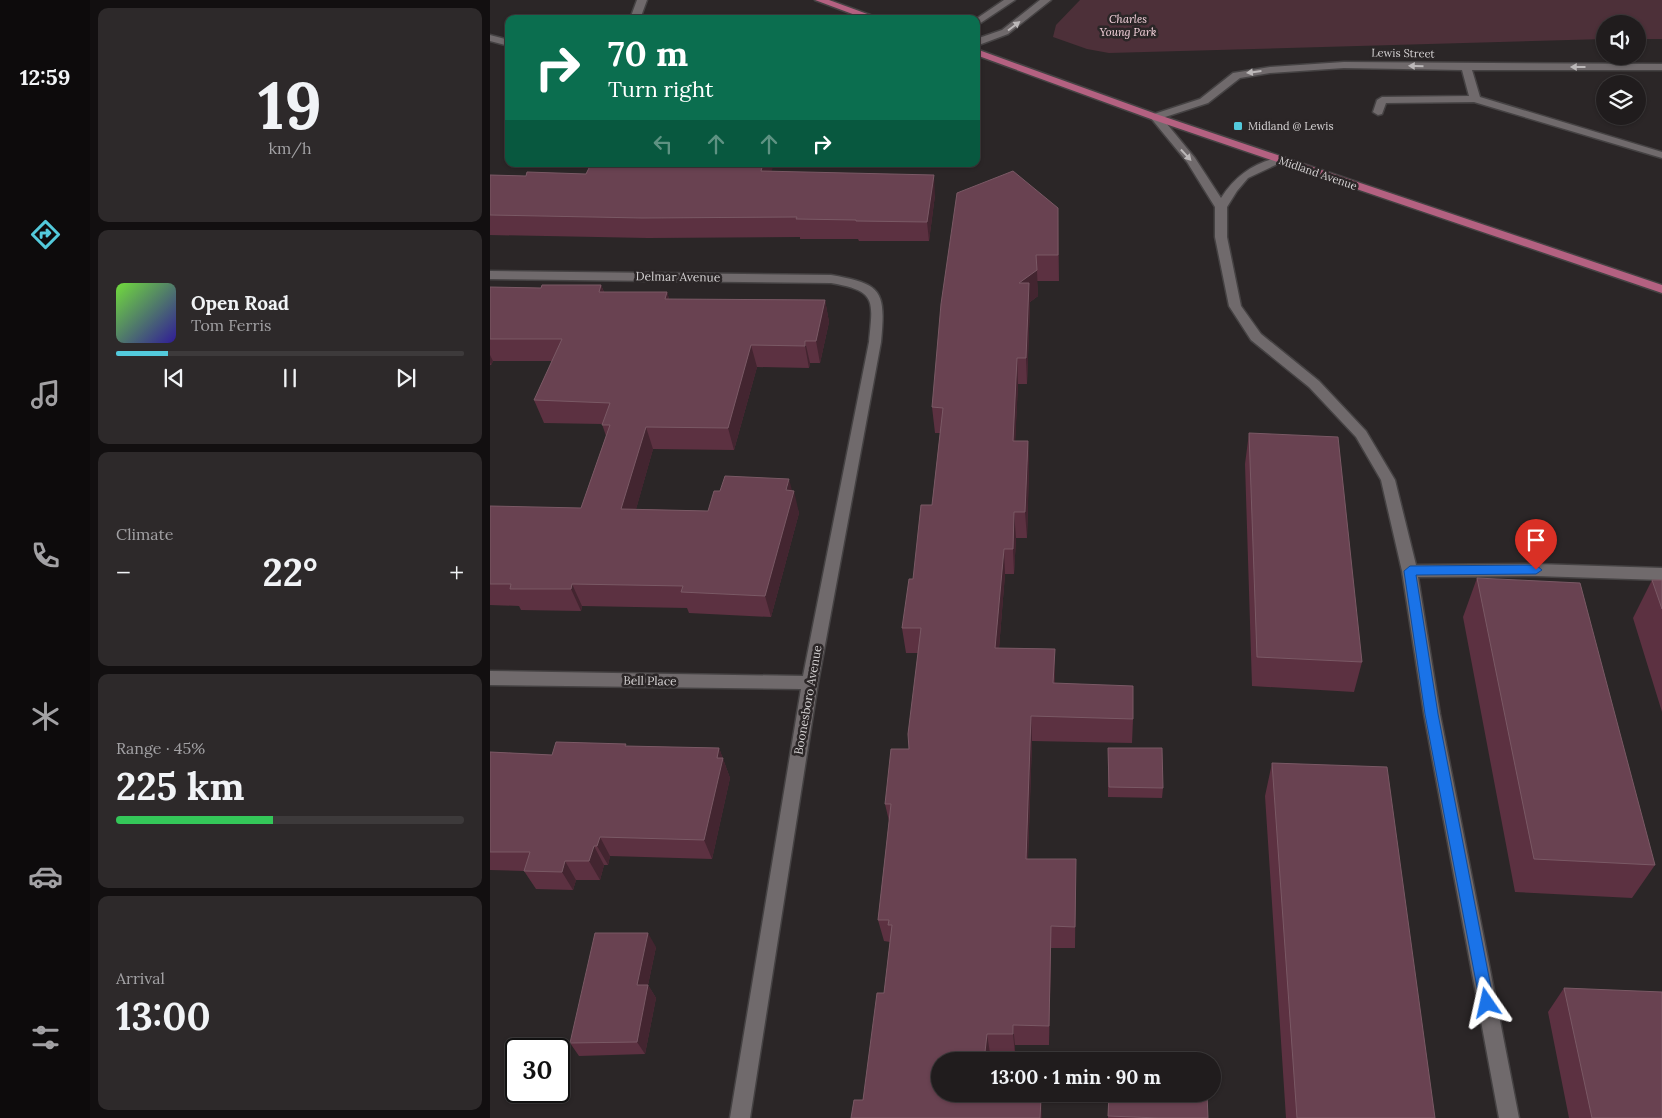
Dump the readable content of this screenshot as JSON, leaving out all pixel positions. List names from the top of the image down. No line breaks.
{"streets":{"main road":["Midland Avenue"],"street":["Lewis Street","Delmar Avenue","Bell Place","Boonesboro Avenue"]},"crossings":[["Lewis Street","Midland Avenue"],["Delmar Avenue","Boonesboro Avenue"],["Bell Place","Boonesboro Avenue"]],"parks":["Charles Young Park"],"places":{"transit":["Midland @ Lewis"]},"page":{"tabs":"12:59","tile":[["19","km/h"],"Climate",["Range · 45%","225 km"],["Arrival","13:00"]],"turn":["70 m","Turn right"],"song":["Open Road","Tom Ferris"],"heat":["−","22°","+"],"limit":"30","trip":"13:00 · 1 min · 90 m"}}
